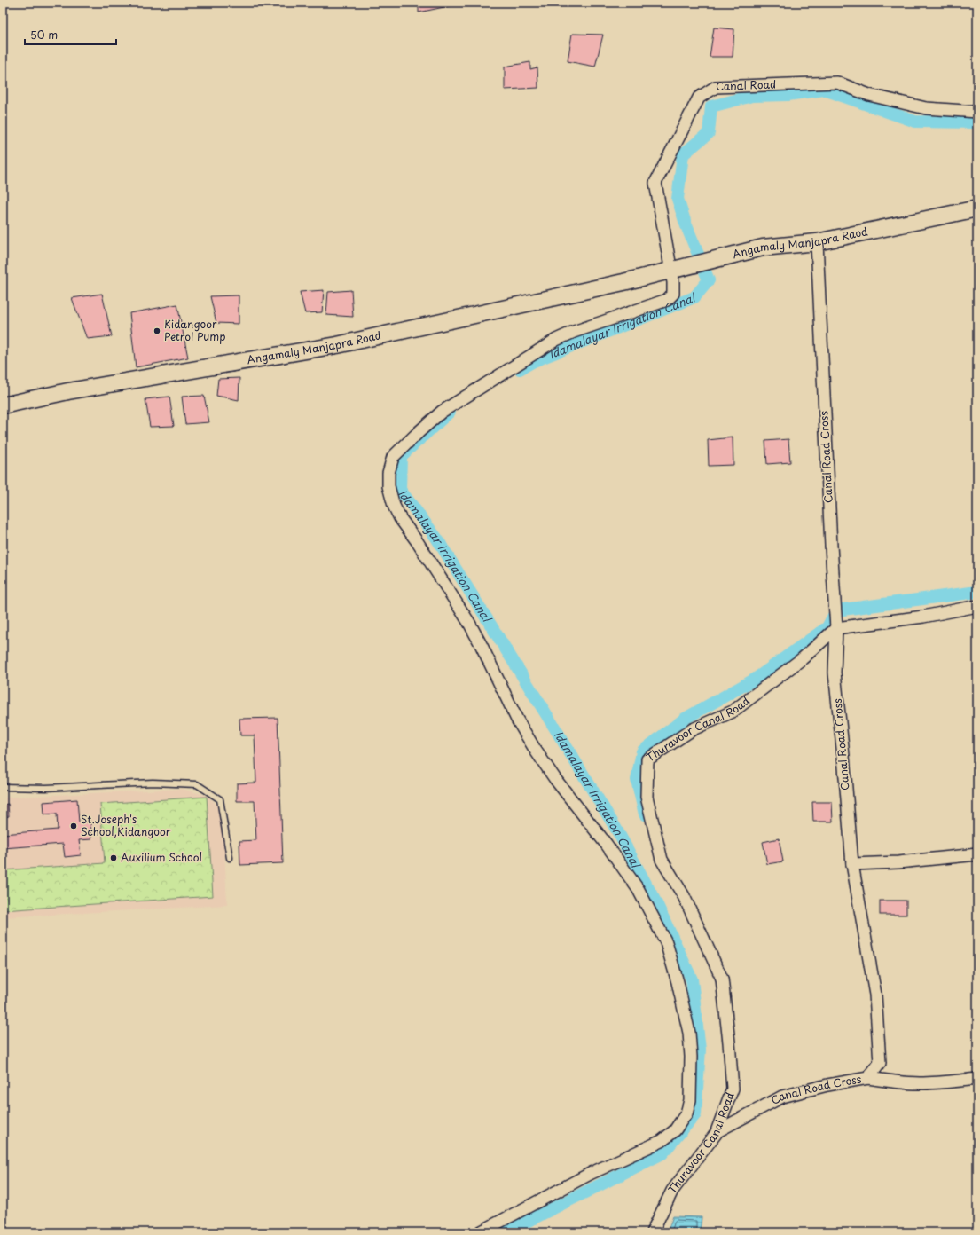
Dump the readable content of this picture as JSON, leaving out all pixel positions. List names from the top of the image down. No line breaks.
{"streets":{"main road":["Angamaly Manjapra Raod","Angamaly Manjapra Road"],"street":["Canal Road","Canal Road Cross","Thuravoor Canal Road"]},"crossings":[["Canal Road","Angamaly Manjapra Raod"],["Angamaly Manjapra Raod","Angamaly Manjapra Road"],["Angamaly Manjapra Raod","Canal Road Cross"],["Canal Road Cross","Thuravoor Canal Road"]],"water":["Idamalayar Irrigation Canal"],"places":["Kidangoor Petrol Pump","St.Joseph's School,Kidangoor","Auxilium School"],"scale_bar":"50 m"}
